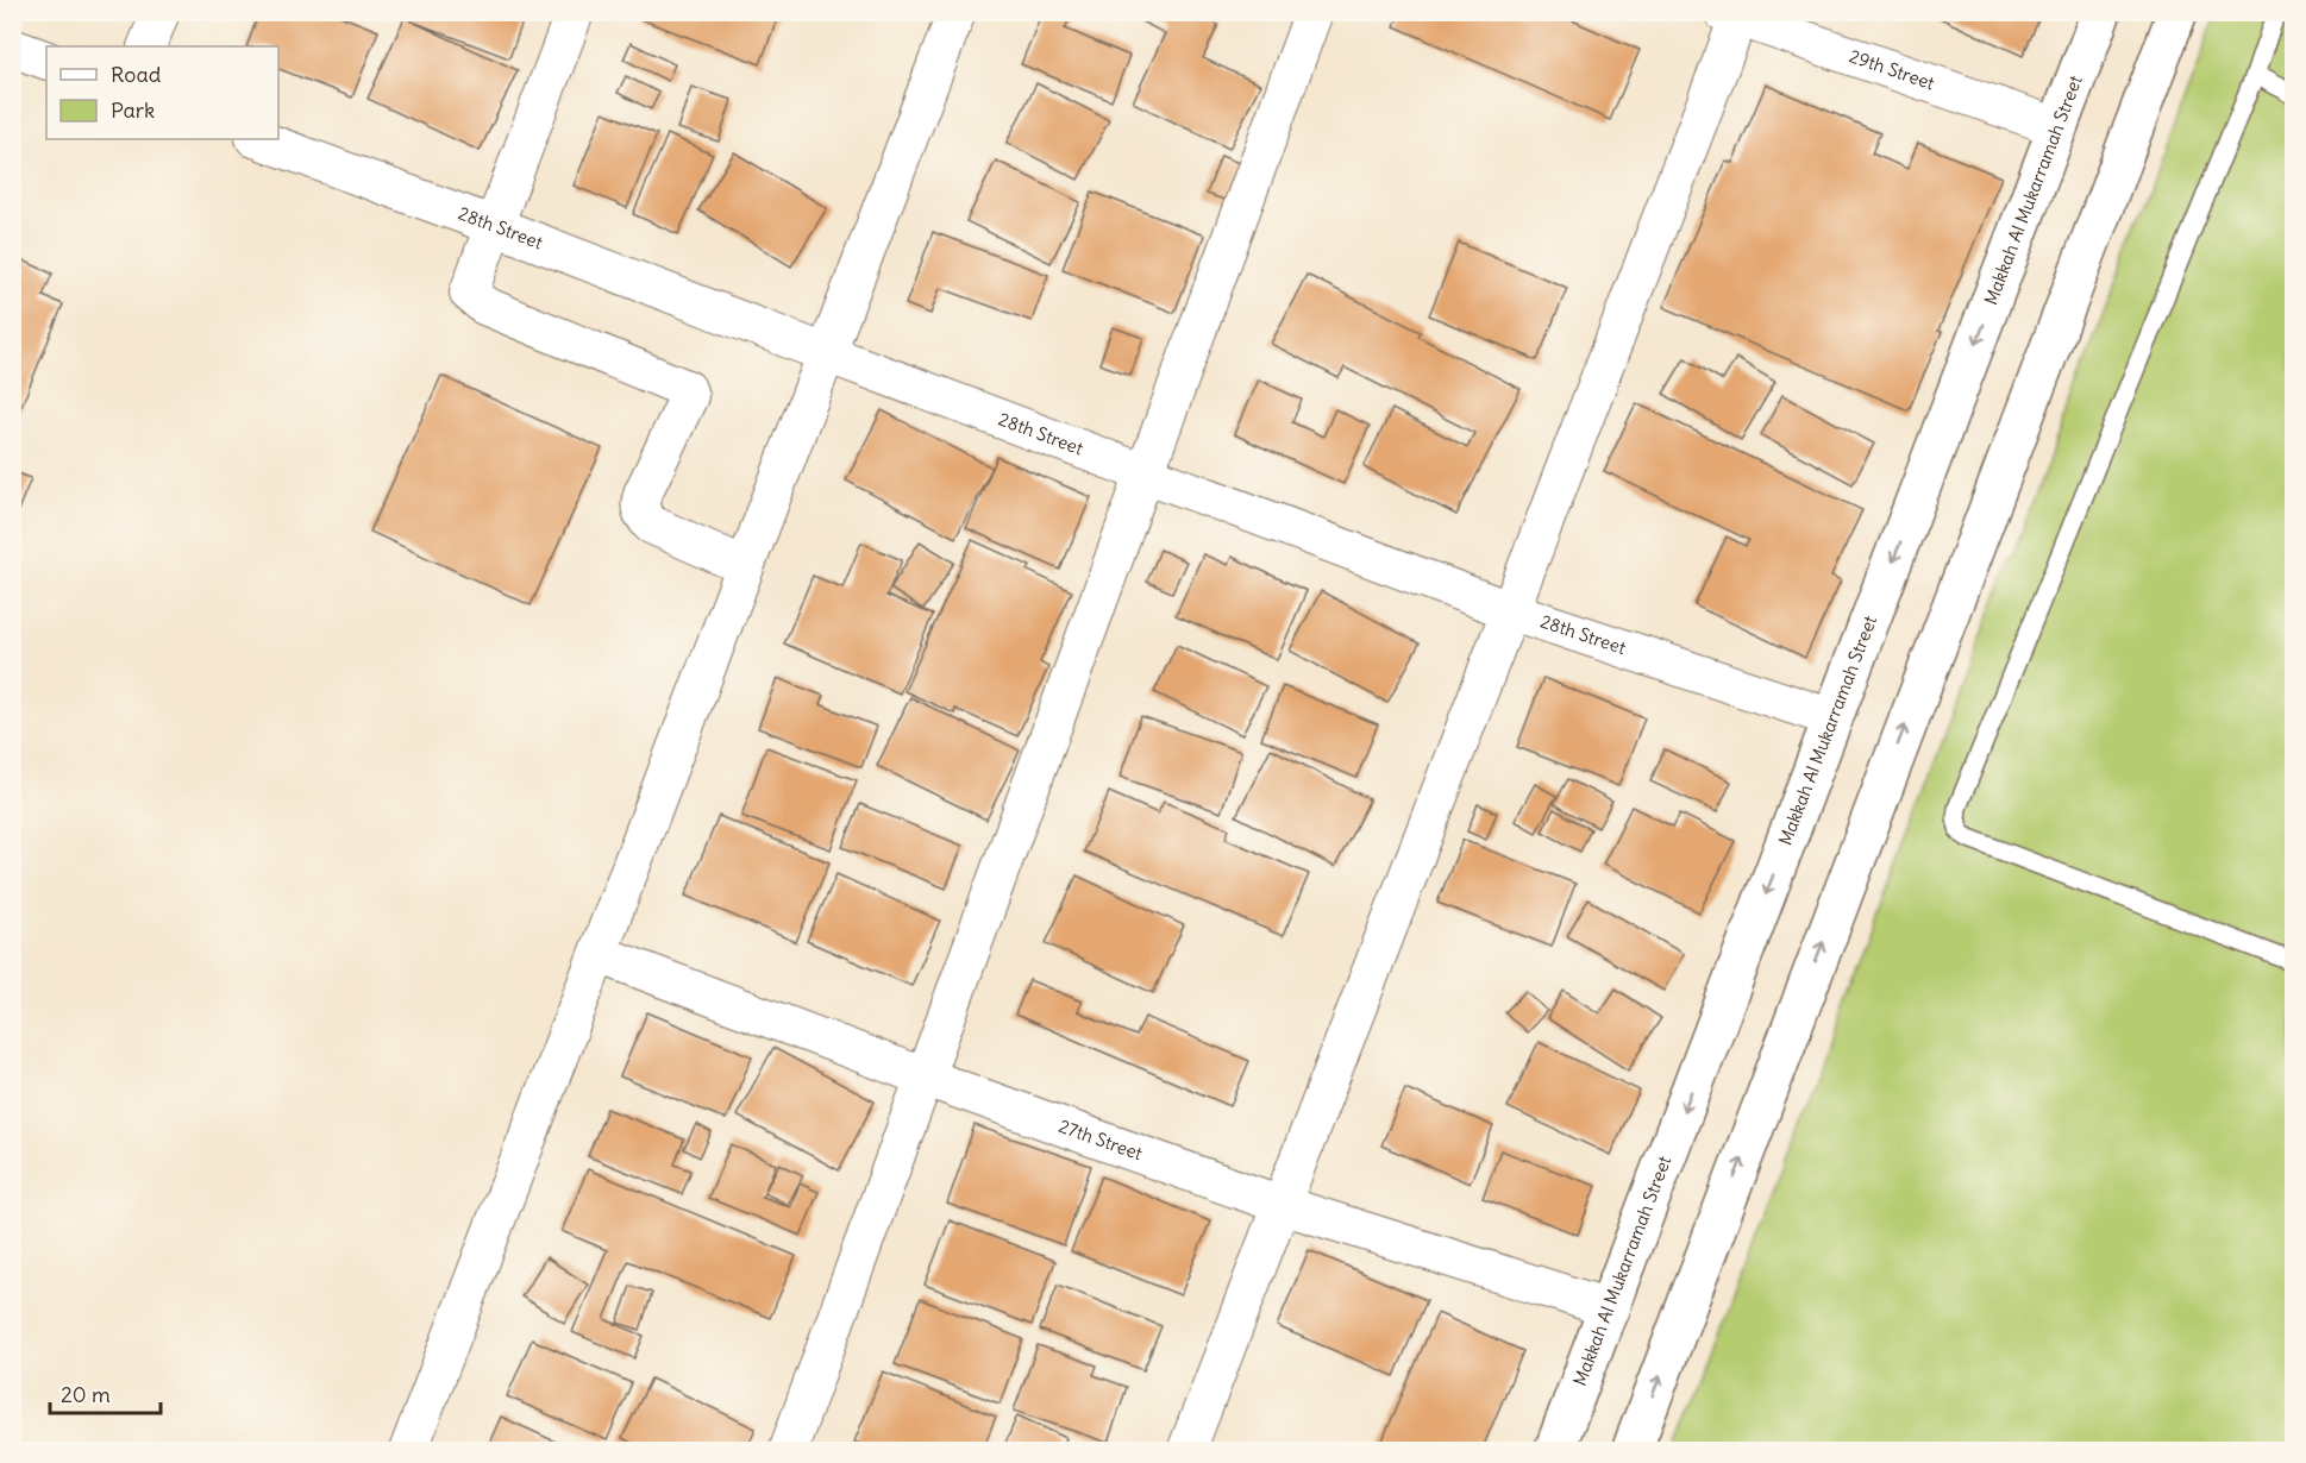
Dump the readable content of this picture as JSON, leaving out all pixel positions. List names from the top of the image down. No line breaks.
{"streets":{"main road":["Makkah Al Mukarramah Street"],"street":["29th Street","28th Street","27th Street"]},"crossings":[["29th Street","Makkah Al Mukarramah Street"],["Makkah Al Mukarramah Street","28th Street"],["Makkah Al Mukarramah Street","27th Street"]],"legend":["Road","Park"],"scale_bar":"20 m"}
